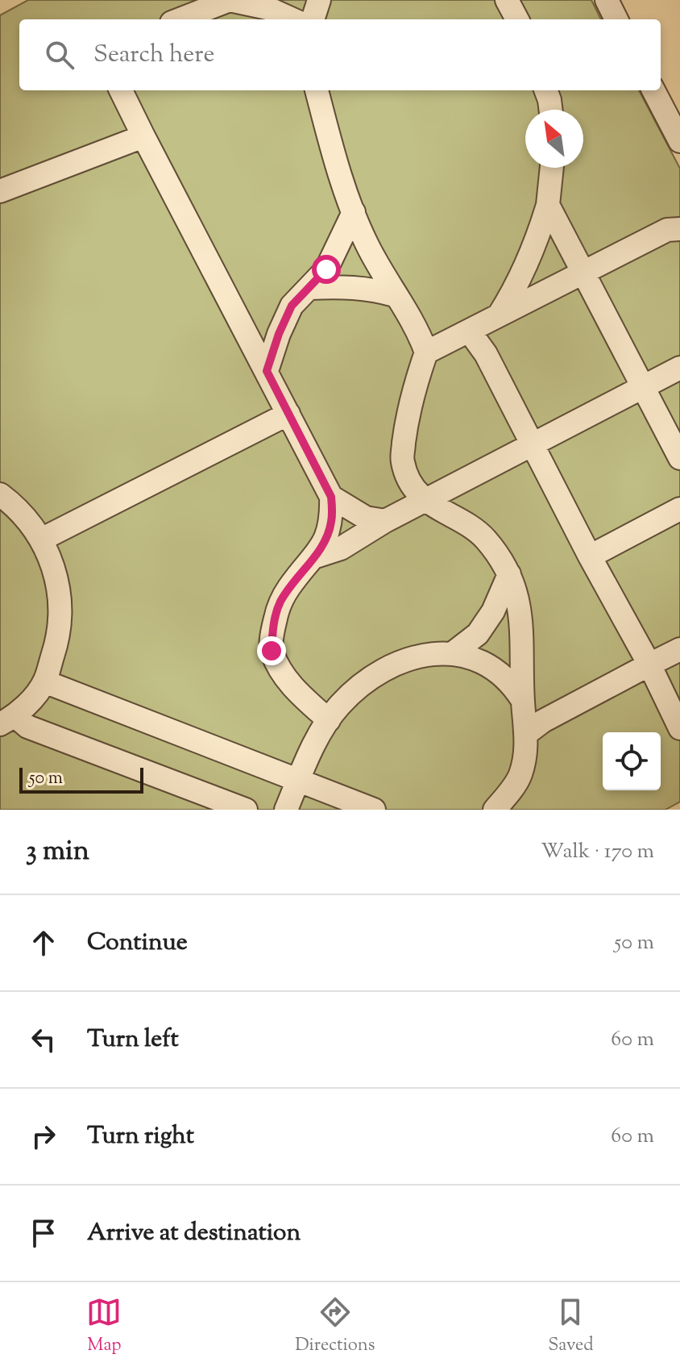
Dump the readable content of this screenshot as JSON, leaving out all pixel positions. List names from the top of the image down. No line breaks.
{"scale_bar":"50 m","north":"top left","page":{"search":"Search here","scale":"50 m","heading":["3 min","Walk · 170 m"],"list":[["Continue","50 m"],["Turn left","60 m"],["Turn right","60 m"],"Arrive at destination"],"nav":["Map","Directions","Saved"]}}
